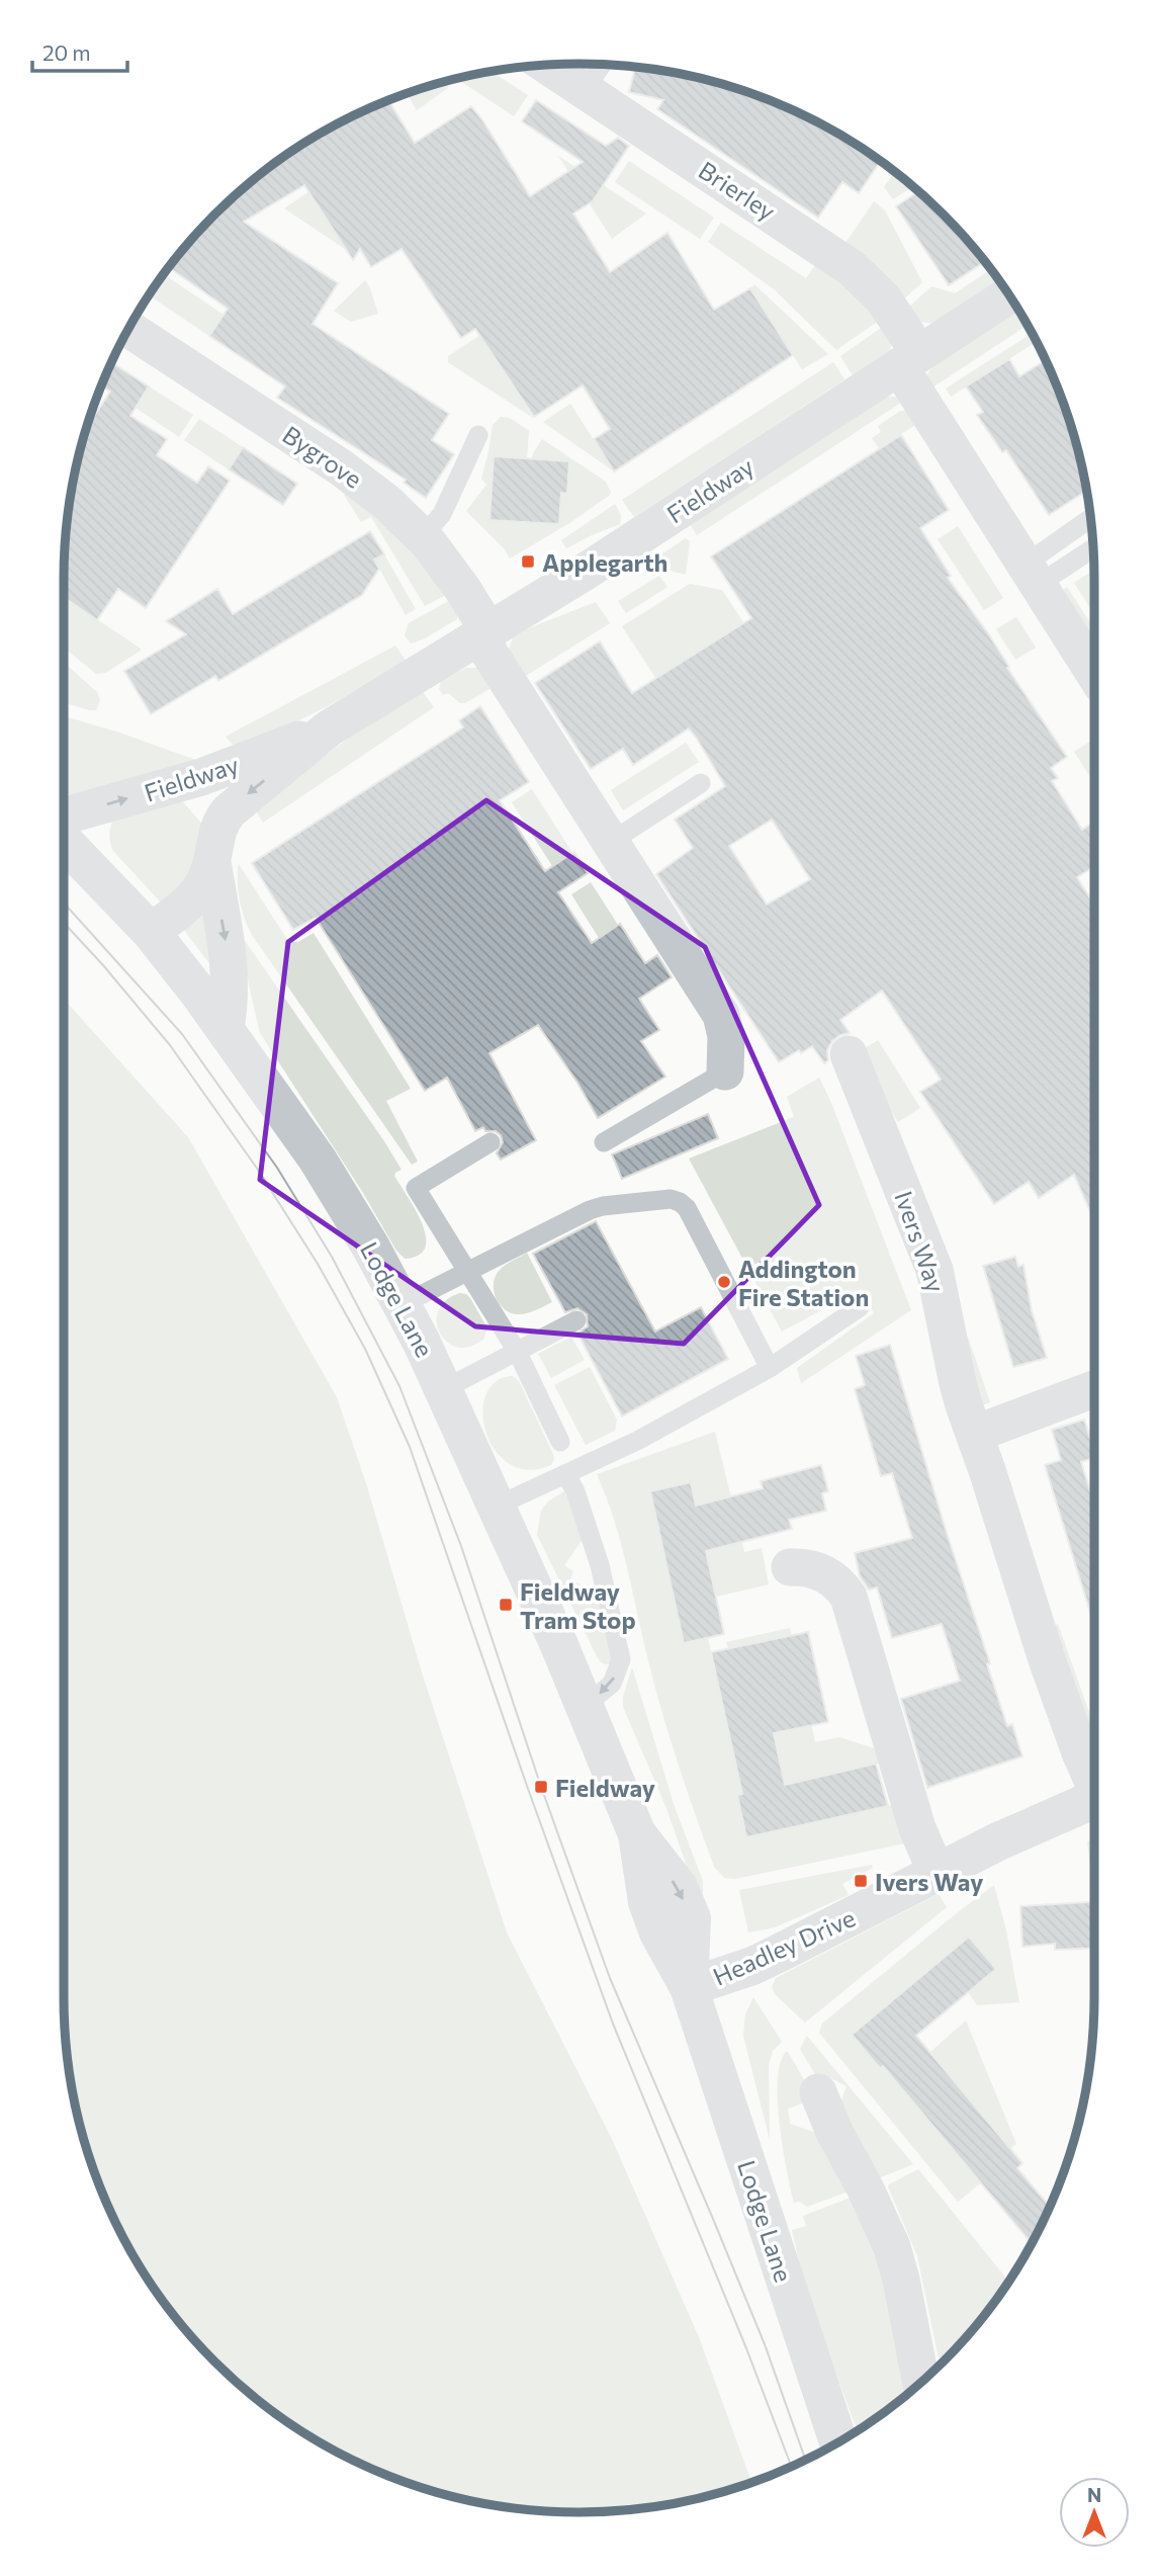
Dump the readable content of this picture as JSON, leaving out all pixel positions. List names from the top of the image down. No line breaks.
{"streets":{"street":["Brierley","Bygrove","Fieldway","Ivers Way","Lodge Lane","Headley Drive"]},"crossings":[["Brierley","Fieldway"],["Bygrove","Fieldway"],["Fieldway","Lodge Lane"],["Lodge Lane","Headley Drive"]],"places":{"transit":["Applegarth","Fieldway Tram Stop","Fieldway","Ivers Way"],"other":["Addington Fire Station"]},"scale_bar":"20 m","north":"top"}
